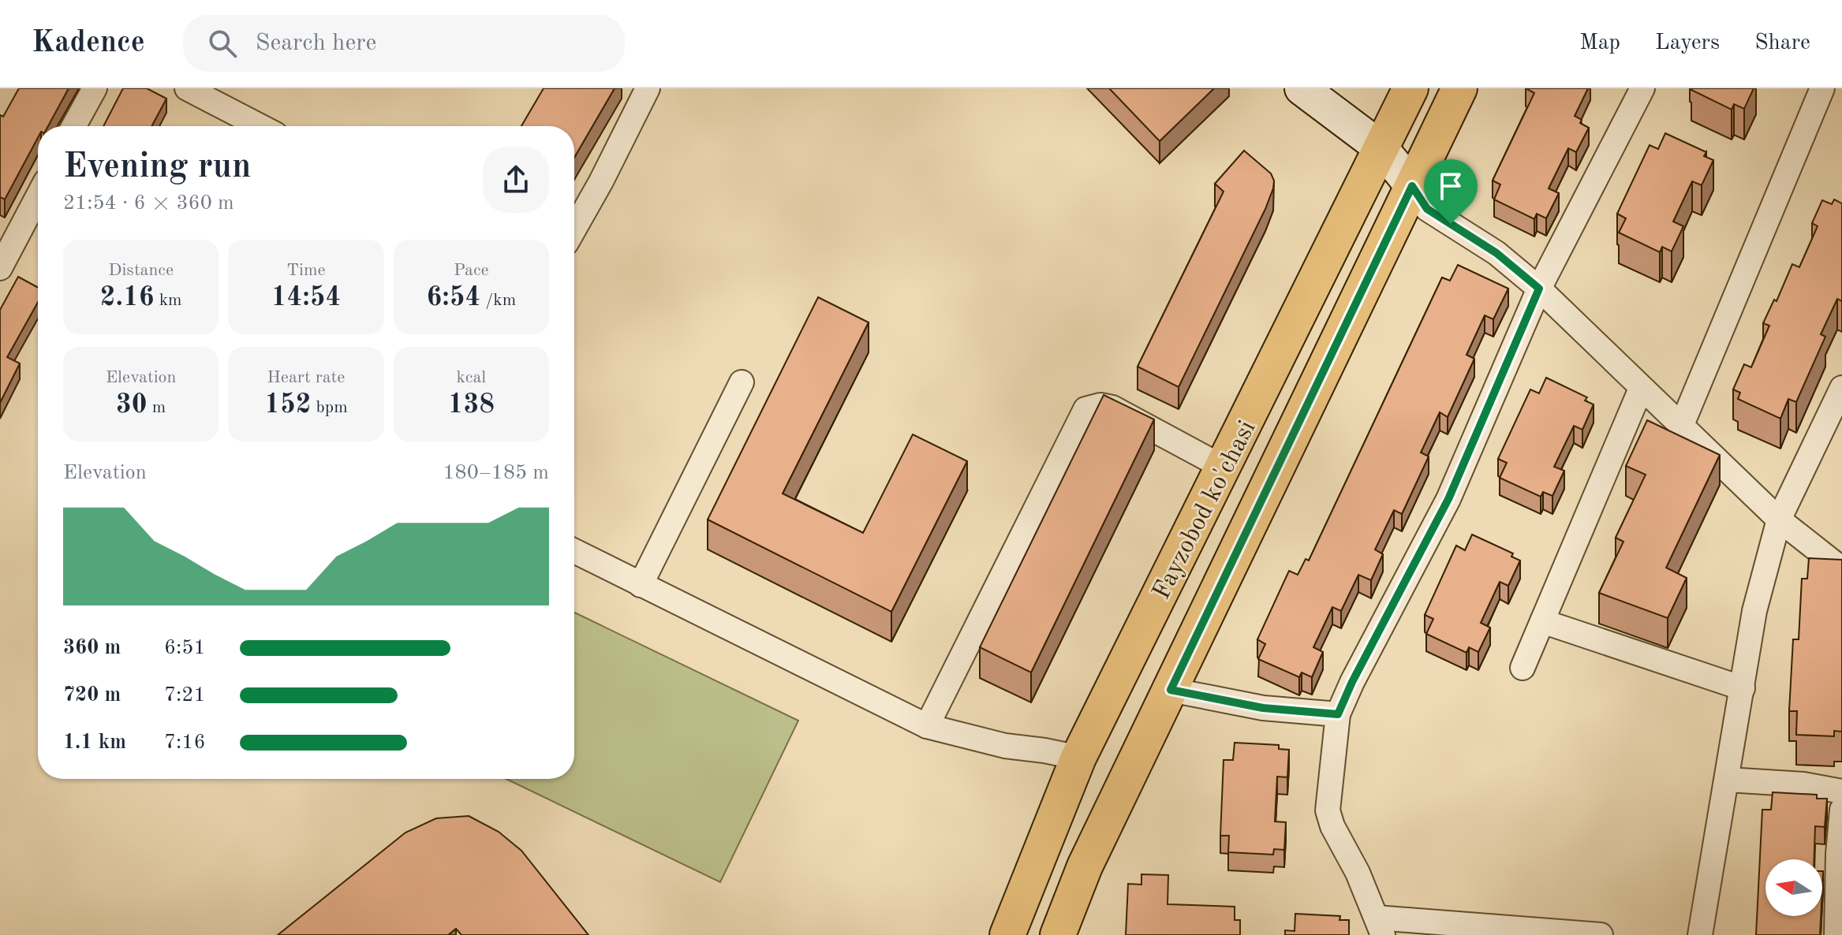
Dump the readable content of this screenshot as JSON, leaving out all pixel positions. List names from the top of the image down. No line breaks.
{"streets":{"main road":["Fayzobod ko'chasi"]},"north":"left","page":{"header":"Kadence","search":"Search here","nav":["Map","Layers","Share"],"heading":["Evening run","21:54 · 6 × 360 m"],"stats":[["Distance","2.16 km"],["Time","14:54"],["Pace","6:54 /km"],["Elevation","30 m"],["Heart rate","152 bpm"],["kcal","138"]],"chart":["Elevation","180–185 m"],"list":[{"name":"360 m","note":"6:51"},{"name":"720 m","note":"7:21"},{"name":"1.1 km","note":"7:16"}]}}
